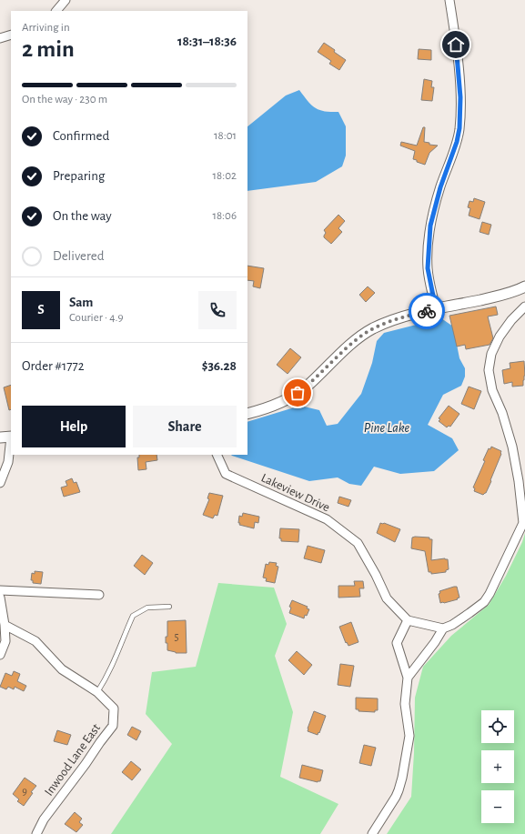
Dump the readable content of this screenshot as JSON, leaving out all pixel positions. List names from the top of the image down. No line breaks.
{"streets":{"street":["Lakeview Drive","Inwood Lane East"]},"water":["Pine Lake"],"house_numbers":["5","9"],"page":{"heading":["2 min","Arriving in","18:31–18:36"],"panel":["Sam","Courier · 4.9","Order #1772","$36.28"],"bar":"On the way · 230 m","list":[["Confirmed","18:01"],["Preparing","18:02"],["On the way","18:06"],"Delivered"],"round":"S","buttons":["Help","Share"],"map_buttons":["+","−"]}}
